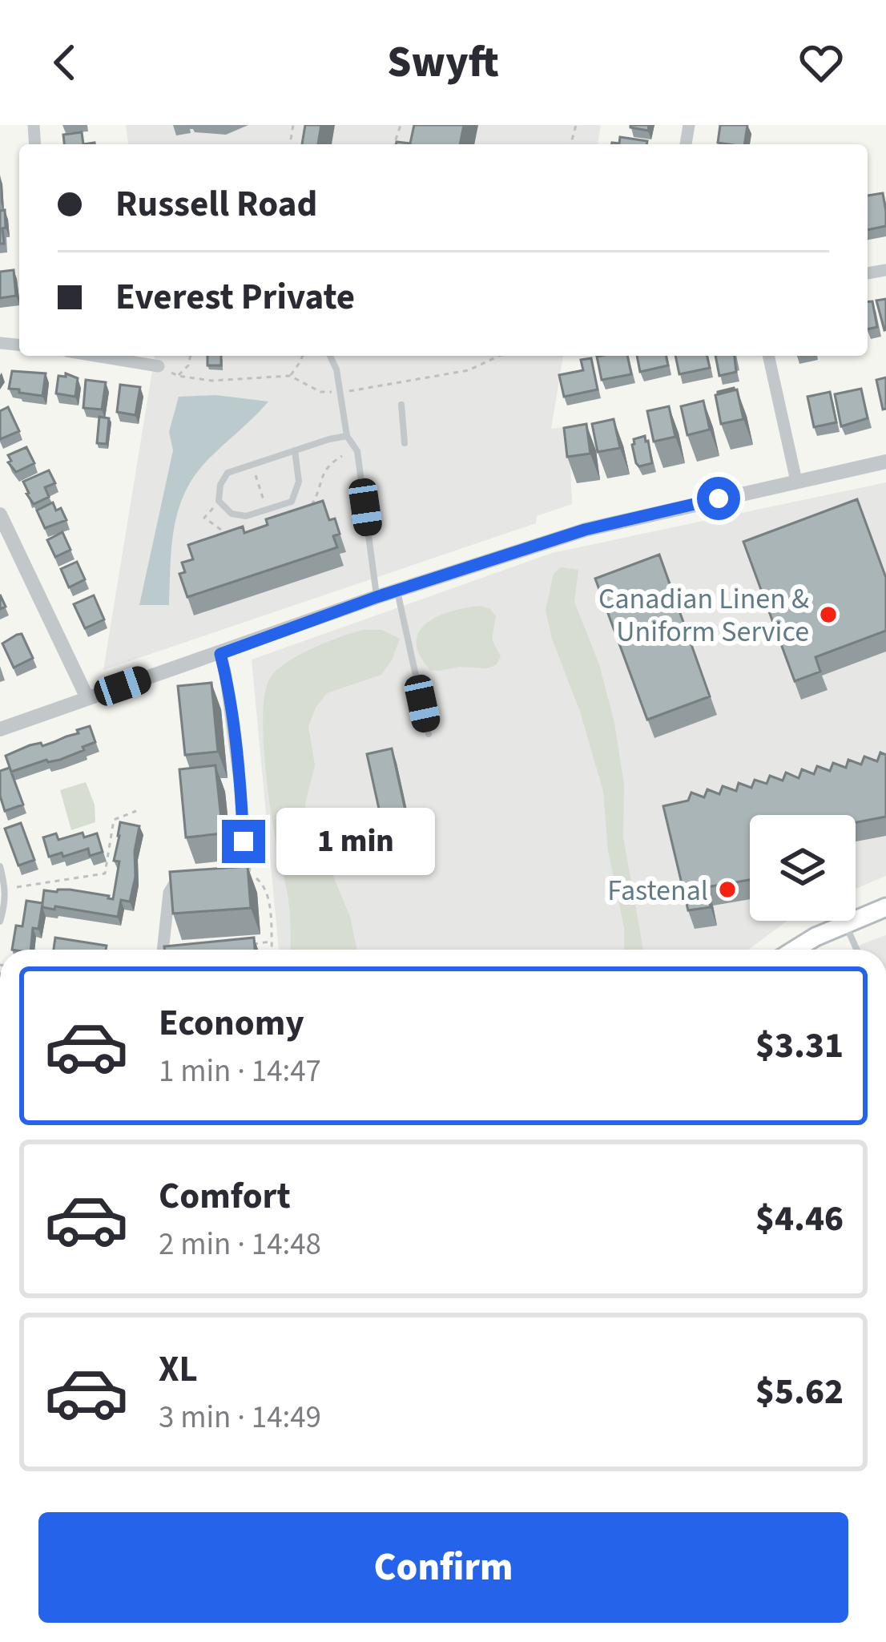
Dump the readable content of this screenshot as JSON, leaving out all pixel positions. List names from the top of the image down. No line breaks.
{"places":["Canadian Linen & Uniform Service","Fastenal"],"page":{"header":"Swyft","banner":["Russell Road","Everest Private"],"bubble":"1 min","list":[{"name":"Economy","note":"1 min · 14:47","value":"$3.31"},{"name":"Comfort","note":"2 min · 14:48","value":"$4.46"},{"name":"XL","note":"3 min · 14:49","value":"$5.62"}],"buttons":"Confirm"}}
